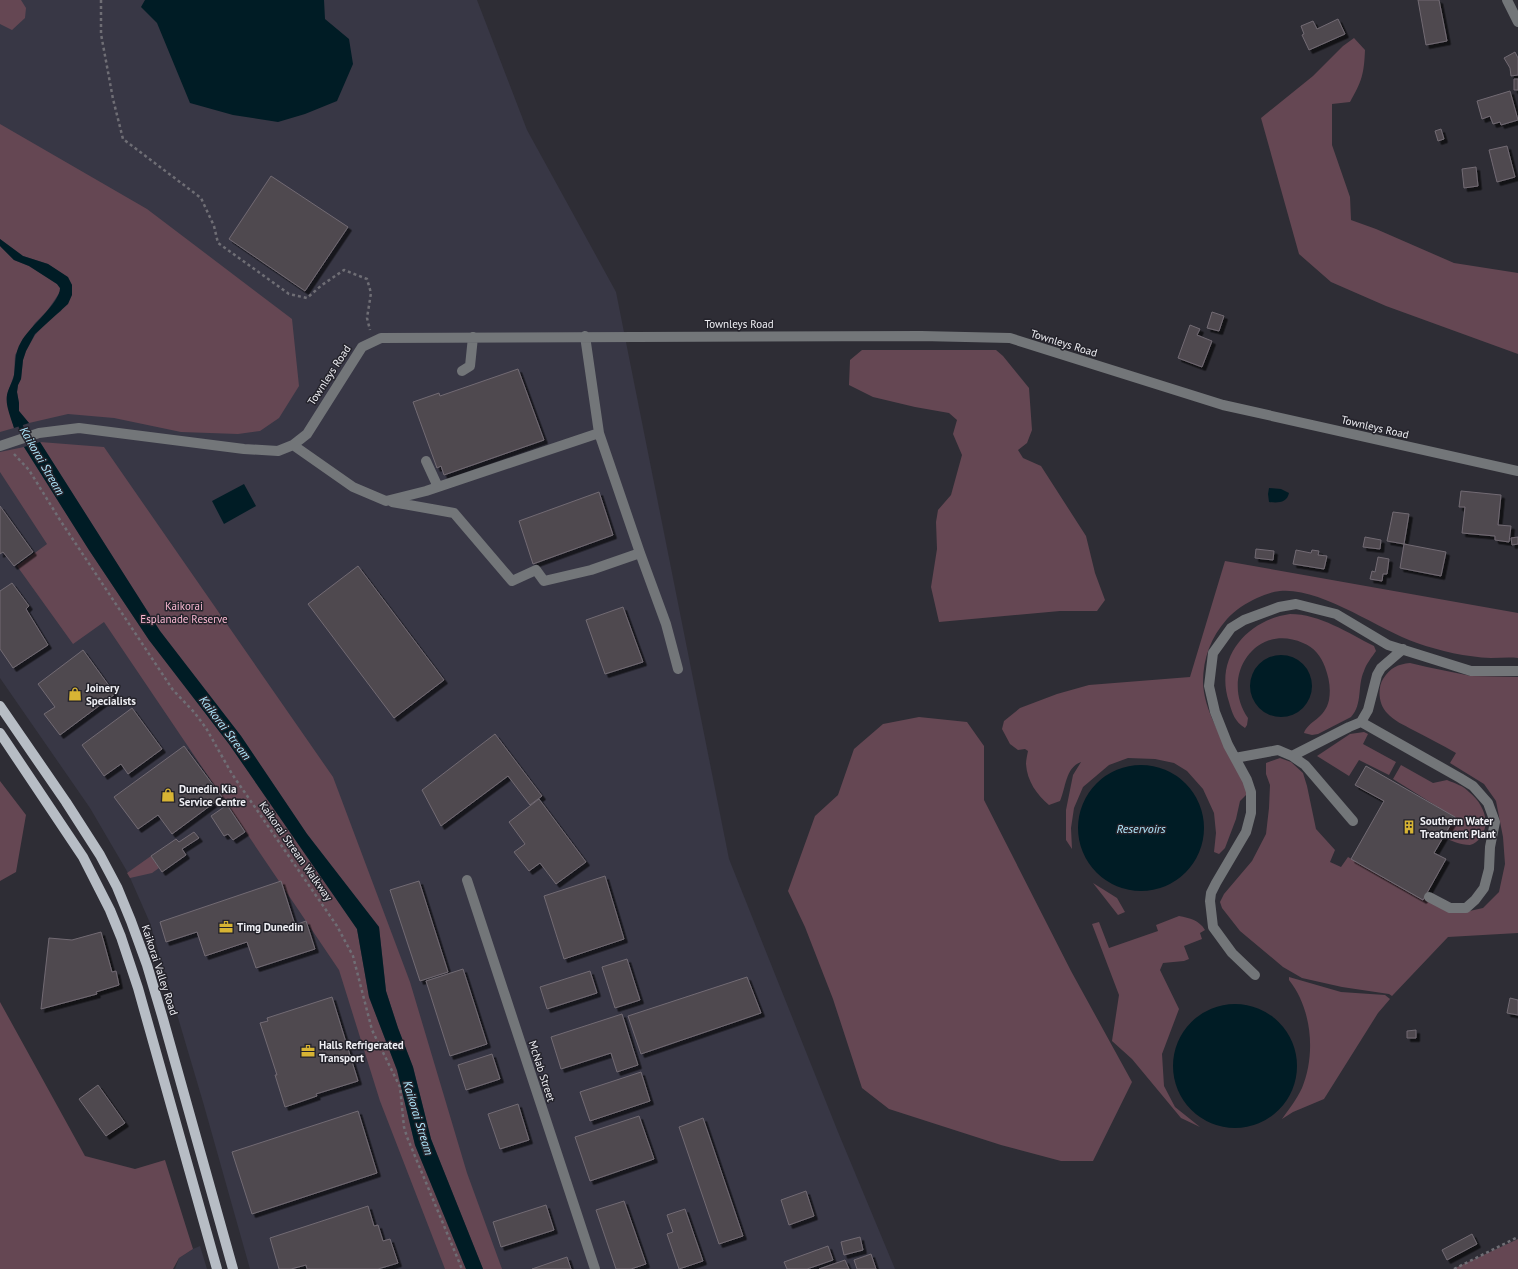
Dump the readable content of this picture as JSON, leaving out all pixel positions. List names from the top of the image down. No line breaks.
{"streets":{"main road":["Kaikorai Valley Road"],"street":["Townleys Road","McNab Street"],"path":["Kaikorai Stream Walkway"]},"crossings":[["Townleys Road","Kaikorai Stream Walkway"]],"water":["Kaikorai Stream","Reservoirs"],"parks":["Kaikorai Esplanade Reserve"],"places":{"shop":["Joinery Specialists","Dunedin Kia Service Centre"],"building":["Southern Water Treatment Plant"],"office":["Timg Dunedin","Halls Refrigerated Transport"]}}
